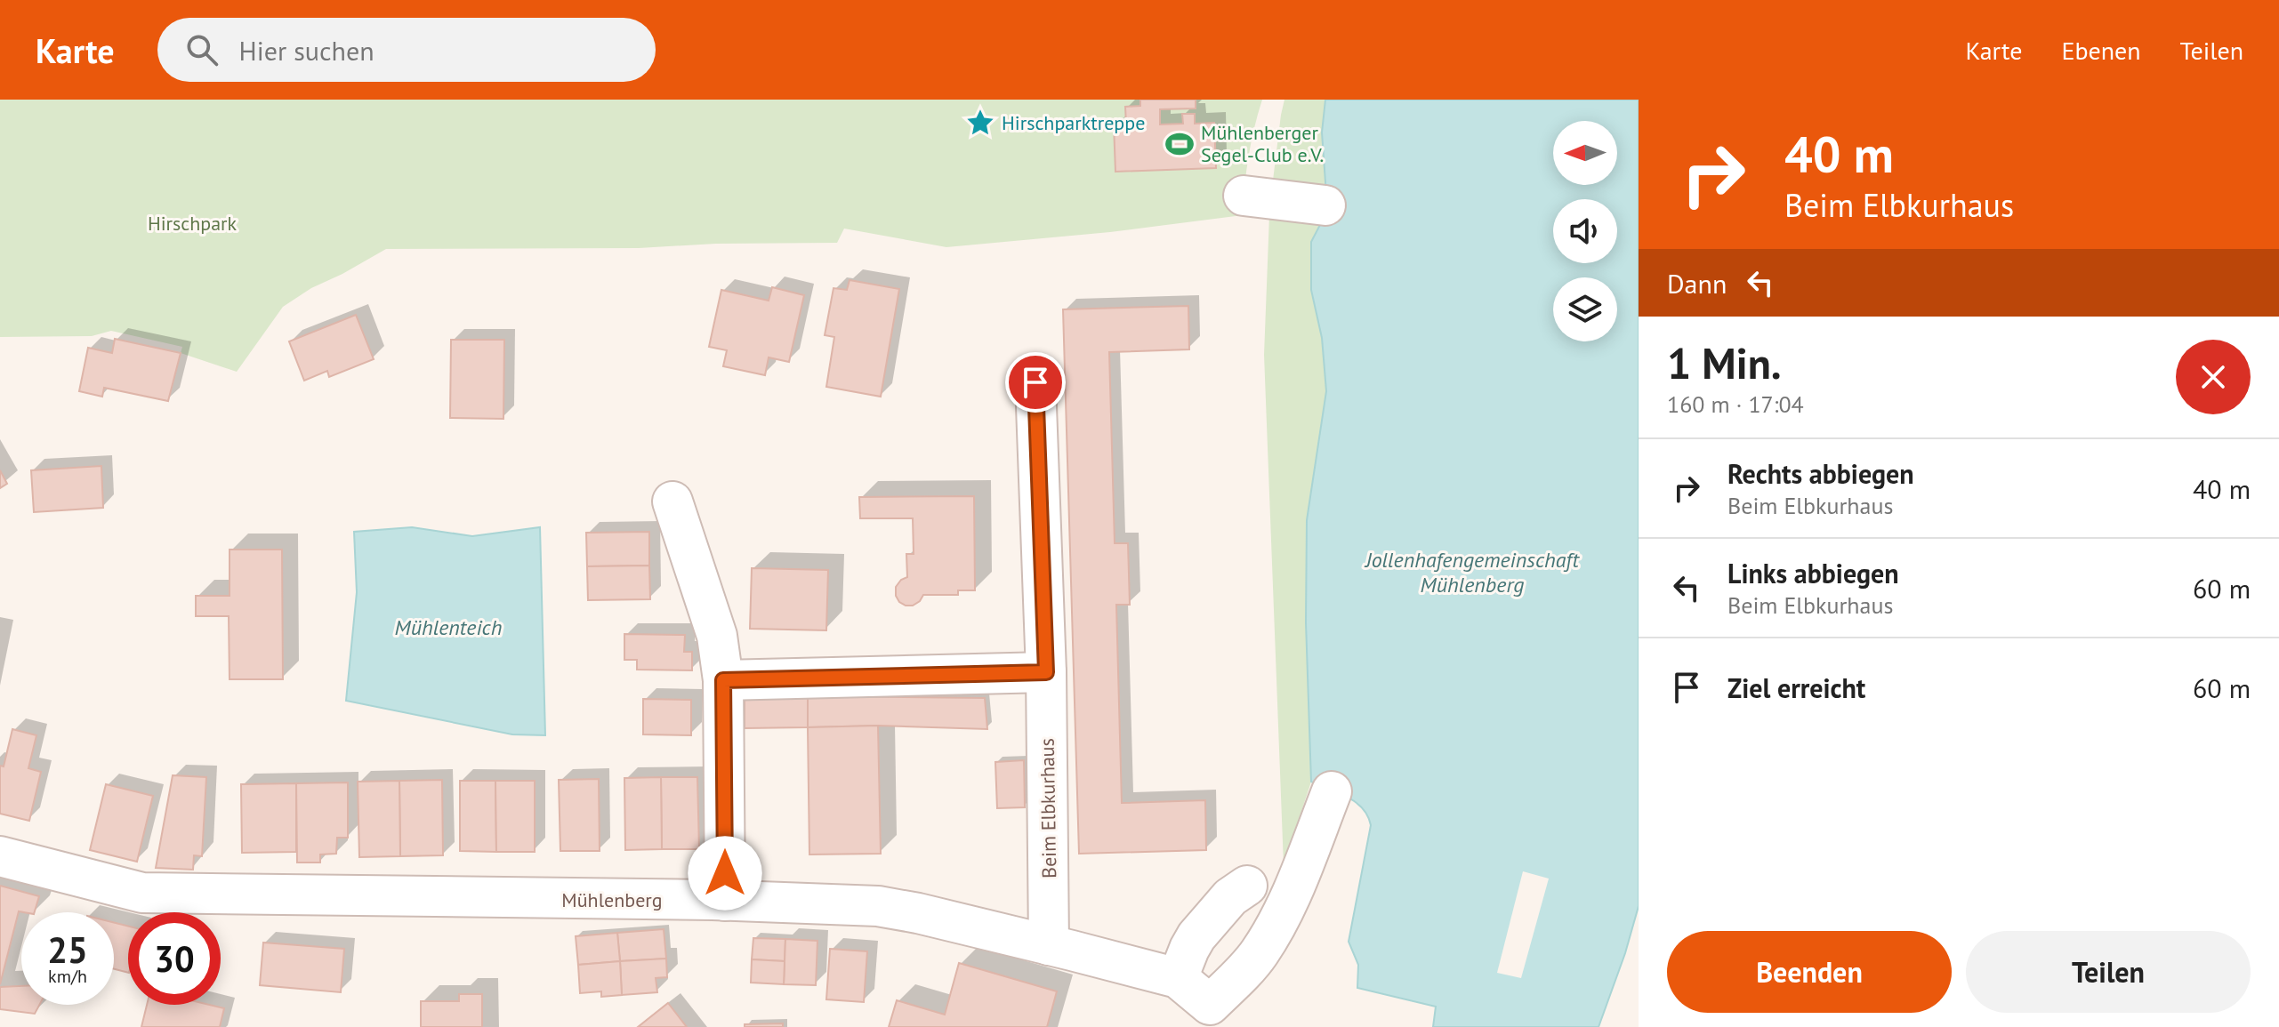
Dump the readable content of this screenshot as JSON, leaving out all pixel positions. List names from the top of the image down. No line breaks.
{"streets":{"street":["Beim Elbkurhaus","Mühlenberg"]},"crossings":[["Beim Elbkurhaus","Mühlenberg"]],"water":["Jollenhafengemeinschaft Mühlenberg","Mühlenteich"],"parks":["Hirschpark"],"places":{"place":["Hirschparktreppe"],"sports":["Mühlenberger Segel-Club e.V."]},"north":"left","page":{"header":"Karte","search":"Hier suchen","nav":["Karte","Ebenen","Teilen"],"turn":["40 m","Beim Elbkurhaus"],"then":"Dann","heading":["1 Min.","160 m · 17:04"],"list":[{"name":"Rechts abbiegen","note":"Beim Elbkurhaus","value":"40 m"},{"name":"Links abbiegen","note":"Beim Elbkurhaus","value":"60 m"},{"name":"Ziel erreicht","value":"60 m"}],"speed":"25 km/h","limit":"30","buttons":["Beenden","Teilen"]}}
